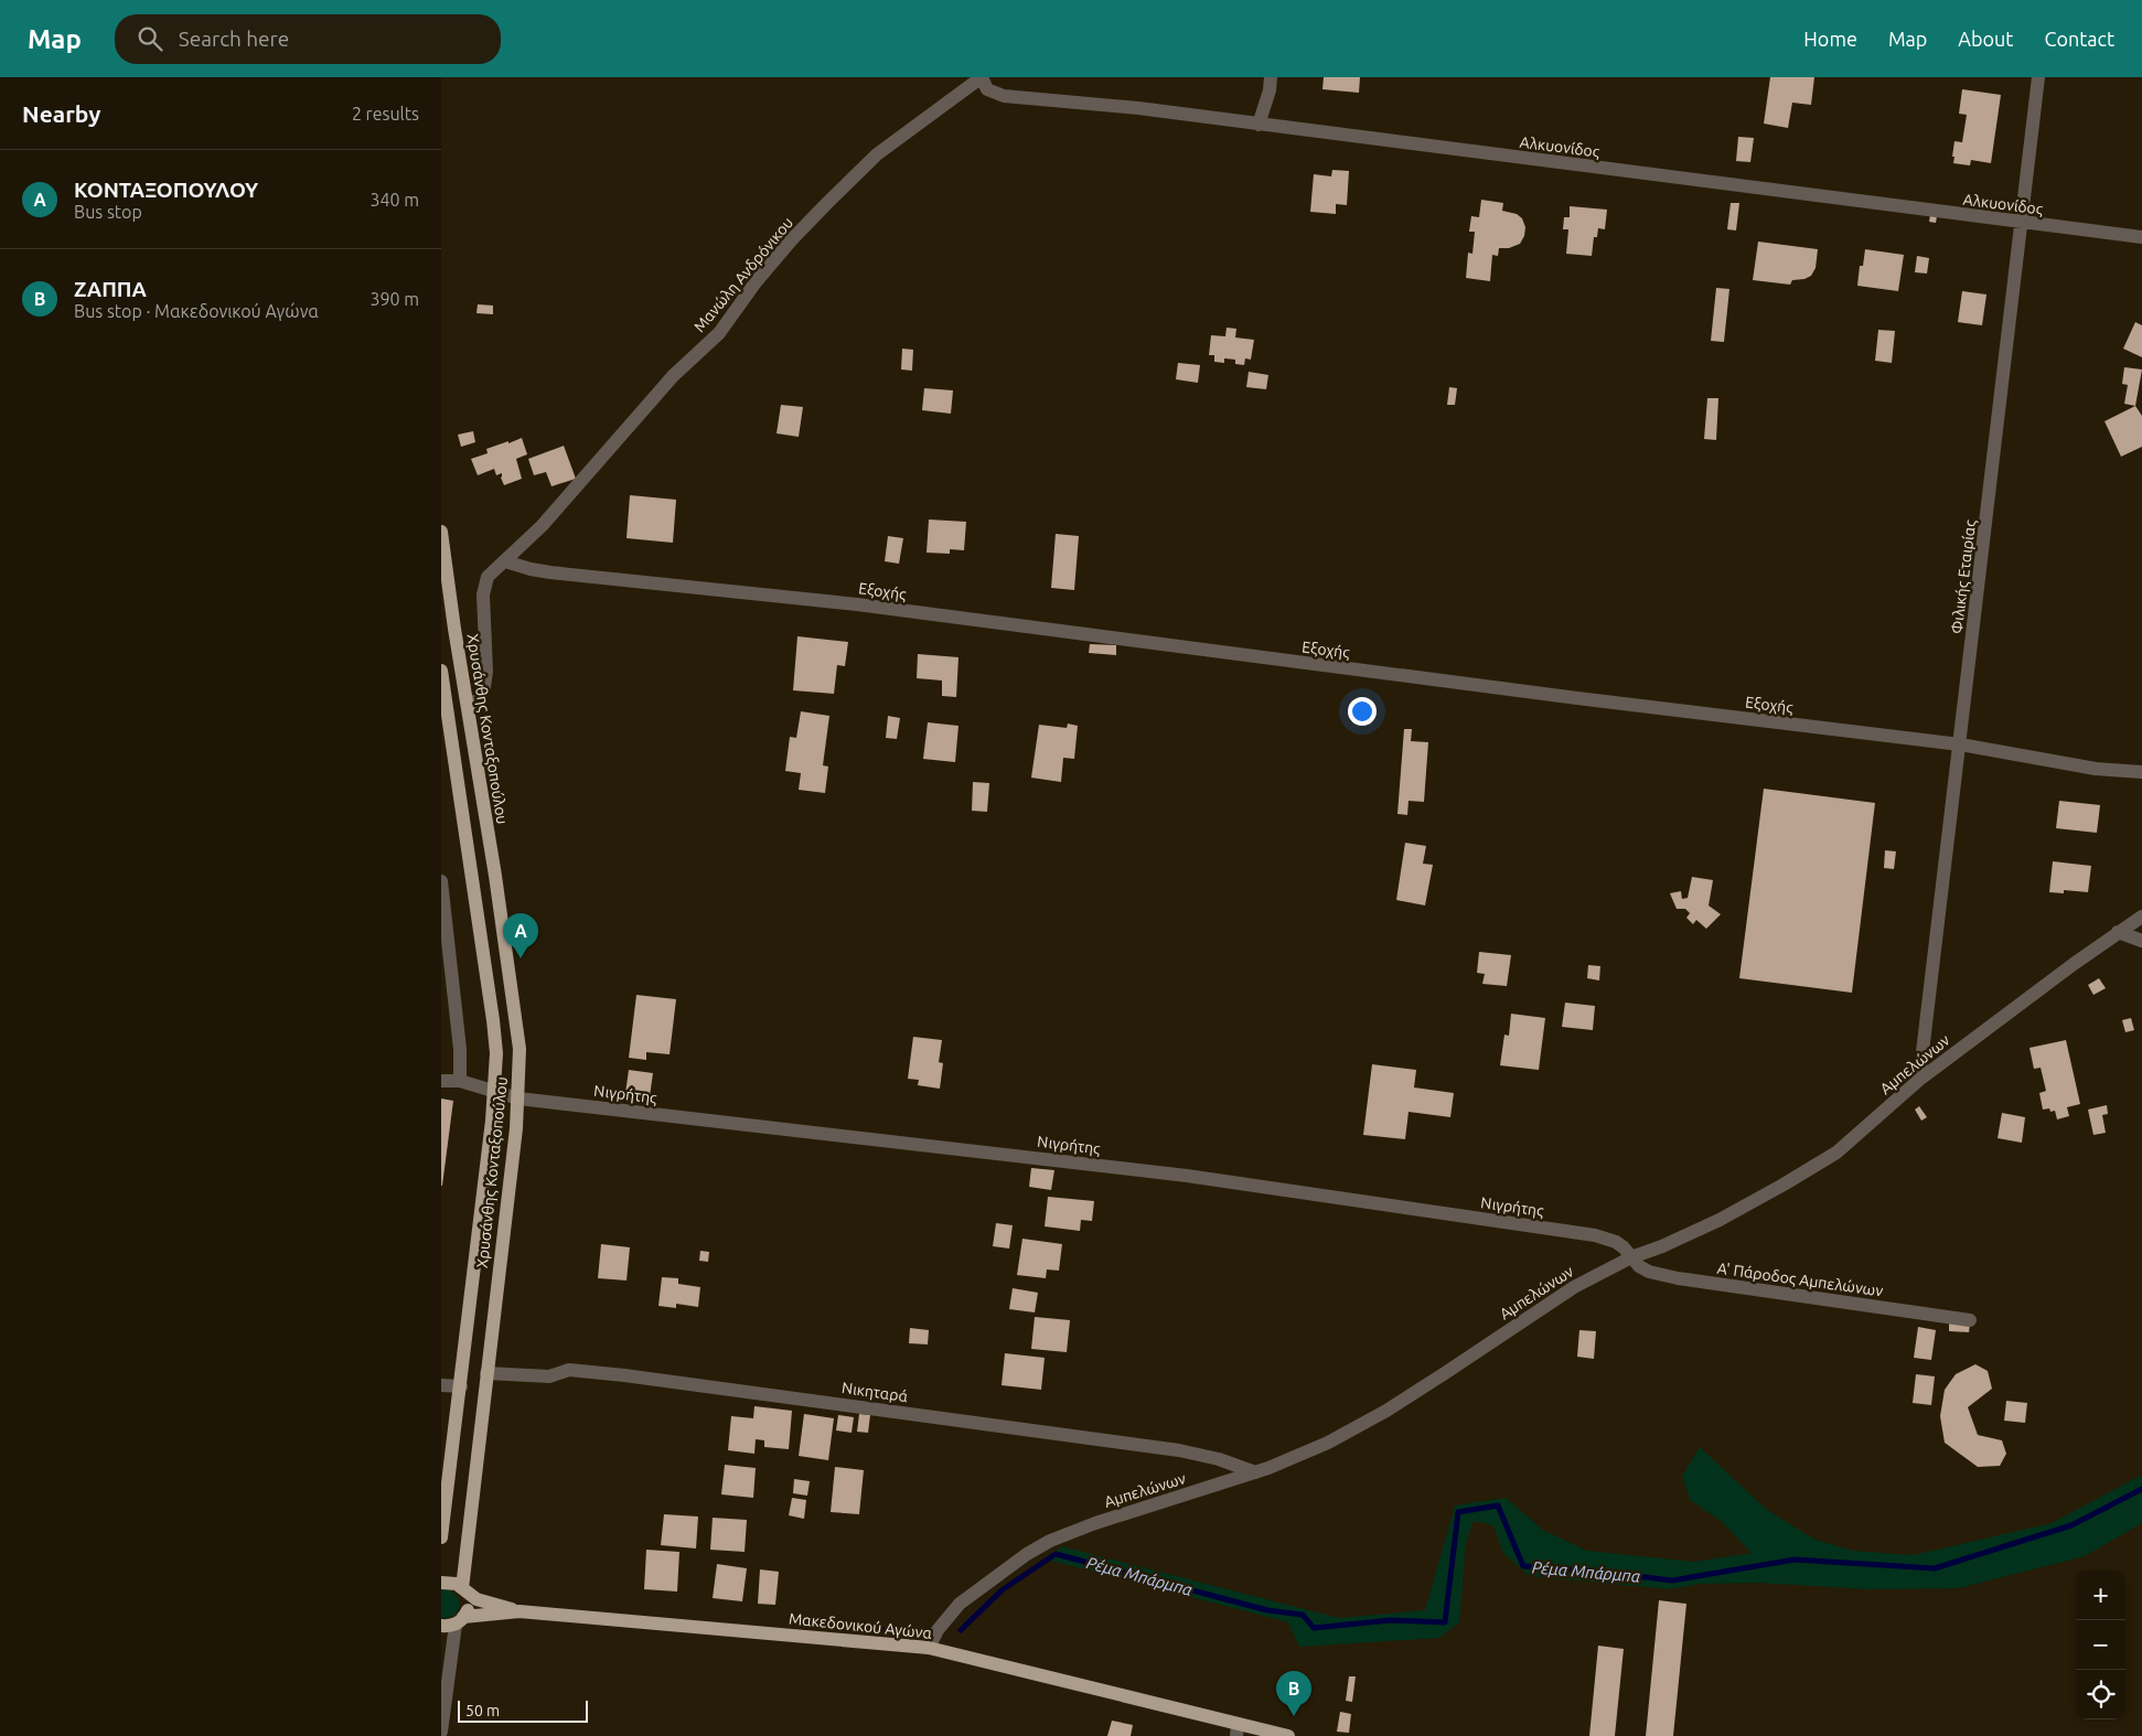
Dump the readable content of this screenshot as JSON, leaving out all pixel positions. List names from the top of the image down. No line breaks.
{"streets":{"main road":["Χρυσάνθης Κονταξοπούλου","Μακεδονικού Αγώνα"],"street":["Αλκυονίδος","Μανώλη Ανδρόνικου","Φιλικής Εταιρίας","Εξοχής","Αμπελώνων","Νιγρήτης","Α' Πάροδος Αμπελώνων","Νικηταρά"]},"crossings":[["Αλκυονίδος","Μανώλη Ανδρόνικου"],["Αλκυονίδος","Φιλικής Εταιρίας"],["Μανώλη Ανδρόνικου","Εξοχής"],["Μανώλη Ανδρόνικου","Χρυσάνθης Κονταξοπούλου"],["Φιλικής Εταιρίας","Εξοχής"],["Φιλικής Εταιρίας","Αμπελώνων"],["Χρυσάνθης Κονταξοπούλου","Νιγρήτης"],["Χρυσάνθης Κονταξοπούλου","Νικηταρά"],["Αμπελώνων","Νιγρήτης"],["Αμπελώνων","Α' Πάροδος Αμπελώνων"],["Αμπελώνων","Νικηταρά"],["Αμπελώνων","Μακεδονικού Αγώνα"],["Νιγρήτης","Α' Πάροδος Αμπελώνων"]],"water":["Ρέμα Μπάρμπα"],"scale_bar":"50 m","page":{"header":"Map","search":"Search here","nav":["Home","Map","About","Contact"],"heading":["Nearby","2 results"],"list":[{"mark":"A","name":"ΚΟΝΤΑΞΟΠΟΥΛΟΥ","note":"Bus stop","value":"340 m"},{"mark":"B","name":"ΖΑΠΠΑ","note":"Bus stop · Μακεδονικού Αγώνα","value":"390 m"}],"pins":["A","B"],"map_buttons":["+","−"],"scale":"50 m"}}
